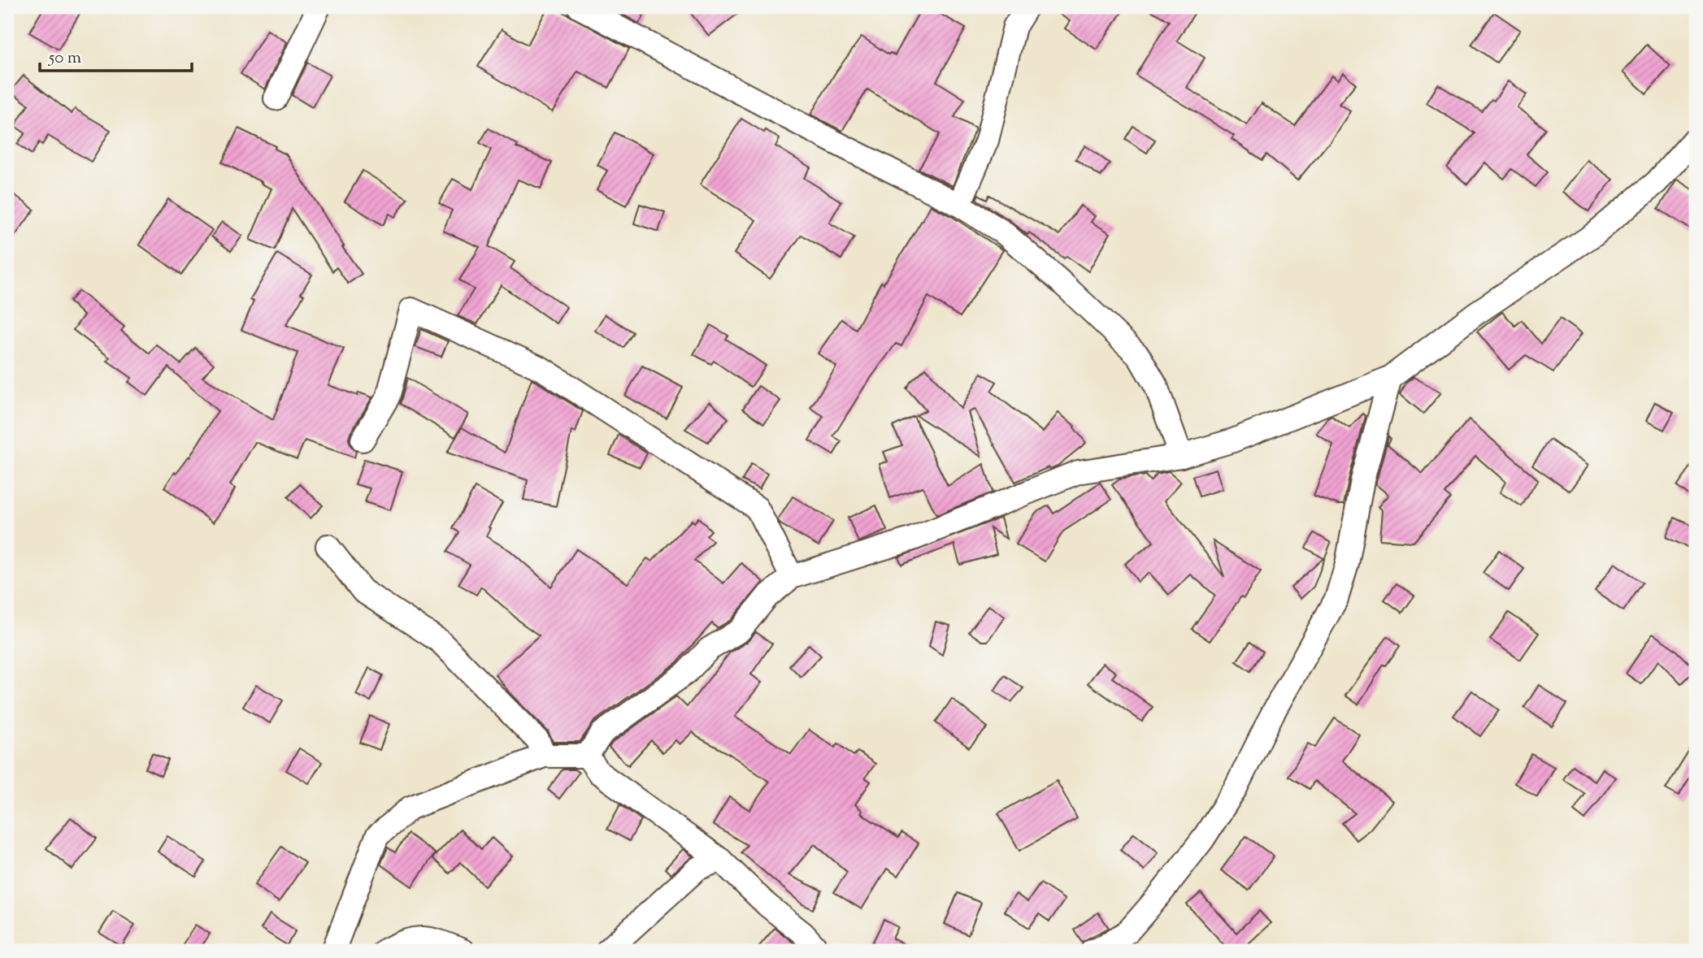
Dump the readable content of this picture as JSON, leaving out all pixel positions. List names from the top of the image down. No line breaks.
{"scale_bar":"50 m"}
